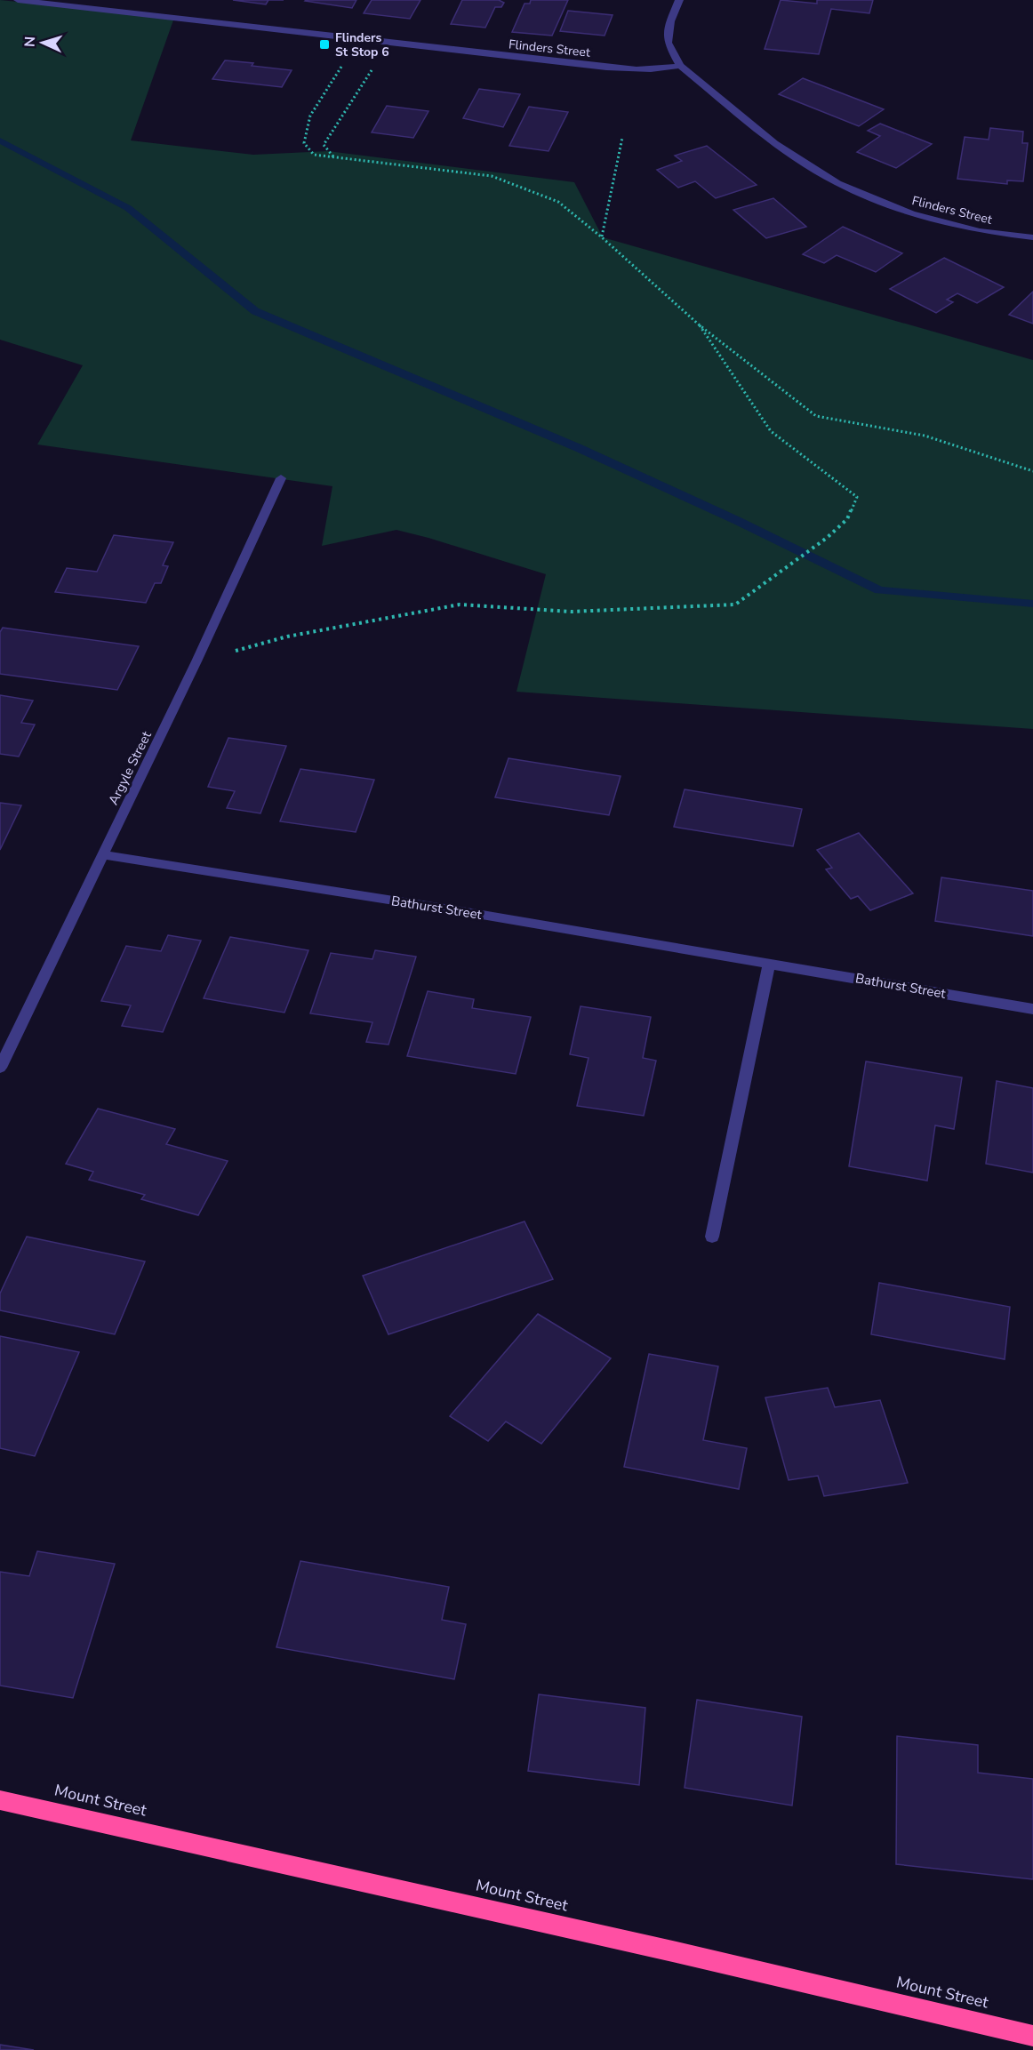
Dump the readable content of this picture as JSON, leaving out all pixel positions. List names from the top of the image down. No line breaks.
{"streets":{"highway":["Mount Street"],"street":["Flinders Street","Argyle Street","Bathurst Street"]},"crossings":[["Argyle Street","Bathurst Street"]],"places":{"transit":["Flinders St Stop 6"]},"north":"left"}
